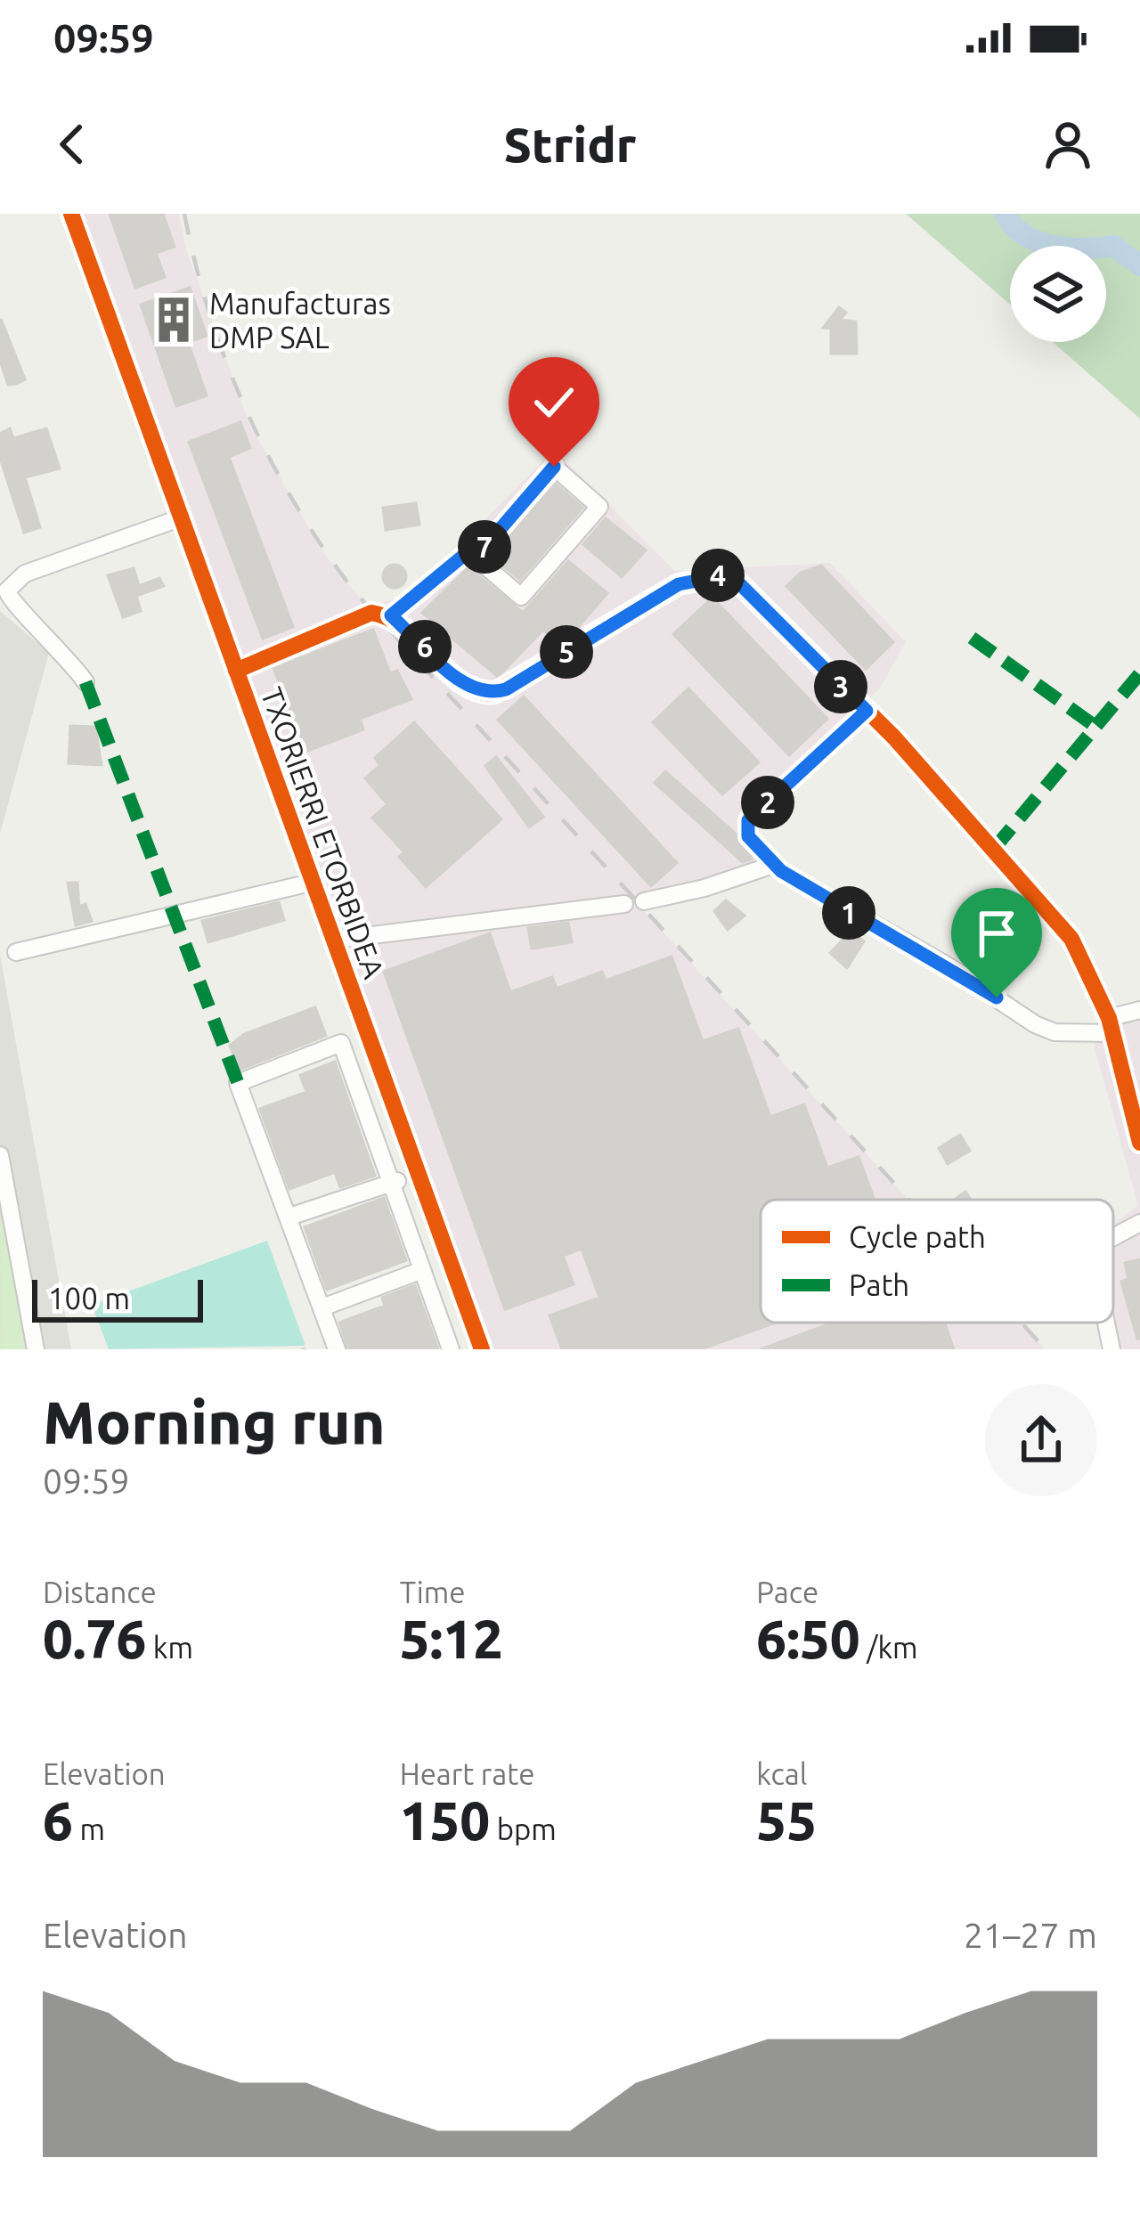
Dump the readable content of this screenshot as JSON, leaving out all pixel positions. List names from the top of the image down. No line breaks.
{"streets":{"street":["TXORIERRI ETORBIDEA"]},"places":{"building":["Manufacturas DMP SAL"]},"legend":["Cycle path","Path"],"scale_bar":"100 m","page":{"status":"09:59","header":"Stridr","pins":["7","4","6","5","3","2","1"],"scale":"100 m","heading":["Morning run","09:59"],"stats":[["Distance","0.76 km"],["Time","5:12"],["Pace","6:50 /km"],["Elevation","6 m"],["Heart rate","150 bpm"],["kcal","55"]],"chart":["Elevation","21–27 m"]}}
